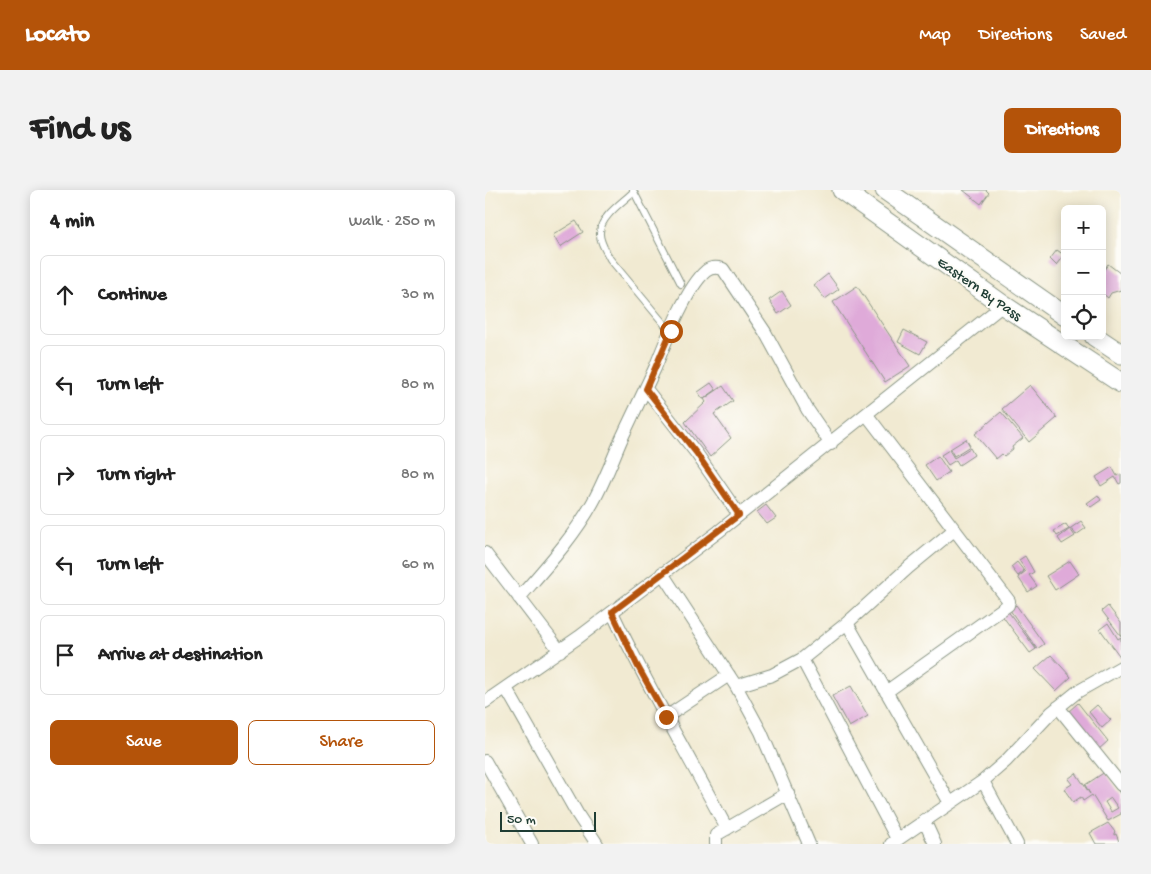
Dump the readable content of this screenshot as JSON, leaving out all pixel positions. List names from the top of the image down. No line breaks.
{"streets":{"main road":["Eastern By Pass"]},"scale_bar":"50 m","page":{"header":"Locato","nav":["Map","Directions","Saved"],"buttons":["Directions",["Save","Share"]],"title":"Find us","heading":["4 min","Walk · 250 m"],"map_buttons":["+","−"],"list":[["Continue","30 m"],["Turn left","80 m"],["Turn right","80 m"],["Turn left","60 m"],"Arrive at destination"],"scale":"50 m"}}
